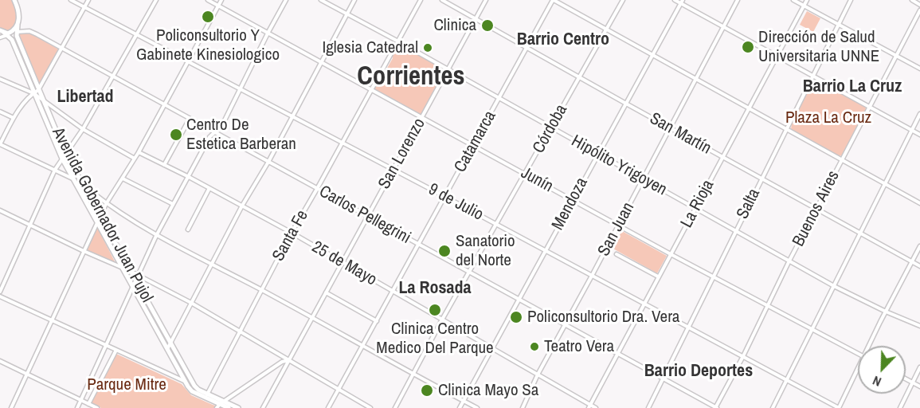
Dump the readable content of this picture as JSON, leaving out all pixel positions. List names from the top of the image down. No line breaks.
{"streets":{"main road":["Avenida Gobernador Juan Pujol"],"street":["Córdoba","San Martín","Catamarca","San Lorenzo","Hipólito Yrigoyen","Junín","9 de Julio","Mendoza","La Rioja","Salta","Buenos Aires","Carlos Pellegrini","San Juan","Santa Fe","25 de Mayo"]},"crossings":[["Córdoba","San Martín"],["Córdoba","Hipólito Yrigoyen"],["Córdoba","Junín"],["Córdoba","9 de Julio"],["Córdoba","Carlos Pellegrini"],["Córdoba","25 de Mayo"],["San Martín","Catamarca"],["San Martín","San Lorenzo"],["San Martín","Mendoza"],["San Martín","La Rioja"],["San Martín","Salta"],["San Martín","Buenos Aires"],["San Martín","San Juan"],["Catamarca","Hipólito Yrigoyen"],["Catamarca","Junín"],["Catamarca","9 de Julio"],["Catamarca","Carlos Pellegrini"],["Catamarca","25 de Mayo"],["San Lorenzo","Hipólito Yrigoyen"],["San Lorenzo","Junín"],["San Lorenzo","9 de Julio"],["San Lorenzo","Carlos Pellegrini"],["San Lorenzo","25 de Mayo"],["Hipólito Yrigoyen","Mendoza"],["Hipólito Yrigoyen","La Rioja"],["Hipólito Yrigoyen","Salta"],["Hipólito Yrigoyen","Buenos Aires"],["Hipólito Yrigoyen","San Juan"],["Hipólito Yrigoyen","Santa Fe"],["Junín","Mendoza"],["Junín","La Rioja"],["Junín","Salta"],["Junín","Buenos Aires"],["Junín","San Juan"],["Junín","Santa Fe"],["9 de Julio","Mendoza"],["9 de Julio","La Rioja"],["9 de Julio","Salta"],["9 de Julio","Buenos Aires"],["9 de Julio","San Juan"],["9 de Julio","Santa Fe"],["Mendoza","Carlos Pellegrini"],["Mendoza","25 de Mayo"],["La Rioja","Carlos Pellegrini"],["La Rioja","25 de Mayo"],["Salta","Carlos Pellegrini"],["Buenos Aires","Carlos Pellegrini"],["Avenida Gobernador Juan Pujol","Carlos Pellegrini"],["Avenida Gobernador Juan Pujol","Santa Fe"],["Carlos Pellegrini","San Juan"],["Carlos Pellegrini","Santa Fe"],["San Juan","25 de Mayo"],["Santa Fe","25 de Mayo"]],"districts":["Barrio Centro","Corrientes","Barrio La Cruz","Libertad","La Rosada","Barrio Deportes"],"parks":["Plaza La Cruz","Parque Mitre"],"places":["Policonsultorio Y Gabinete Kinesiologico","Clinica","Dirección de Salud Universitaria UNNE","Iglesia Catedral","Centro De Estetica Barberan","Sanatorio del Norte","Clinica Centro Medico Del Parque","Policonsultorio Dra. Vera","Teatro Vera","Clinica Mayo Sa"],"north":"bottom left"}
